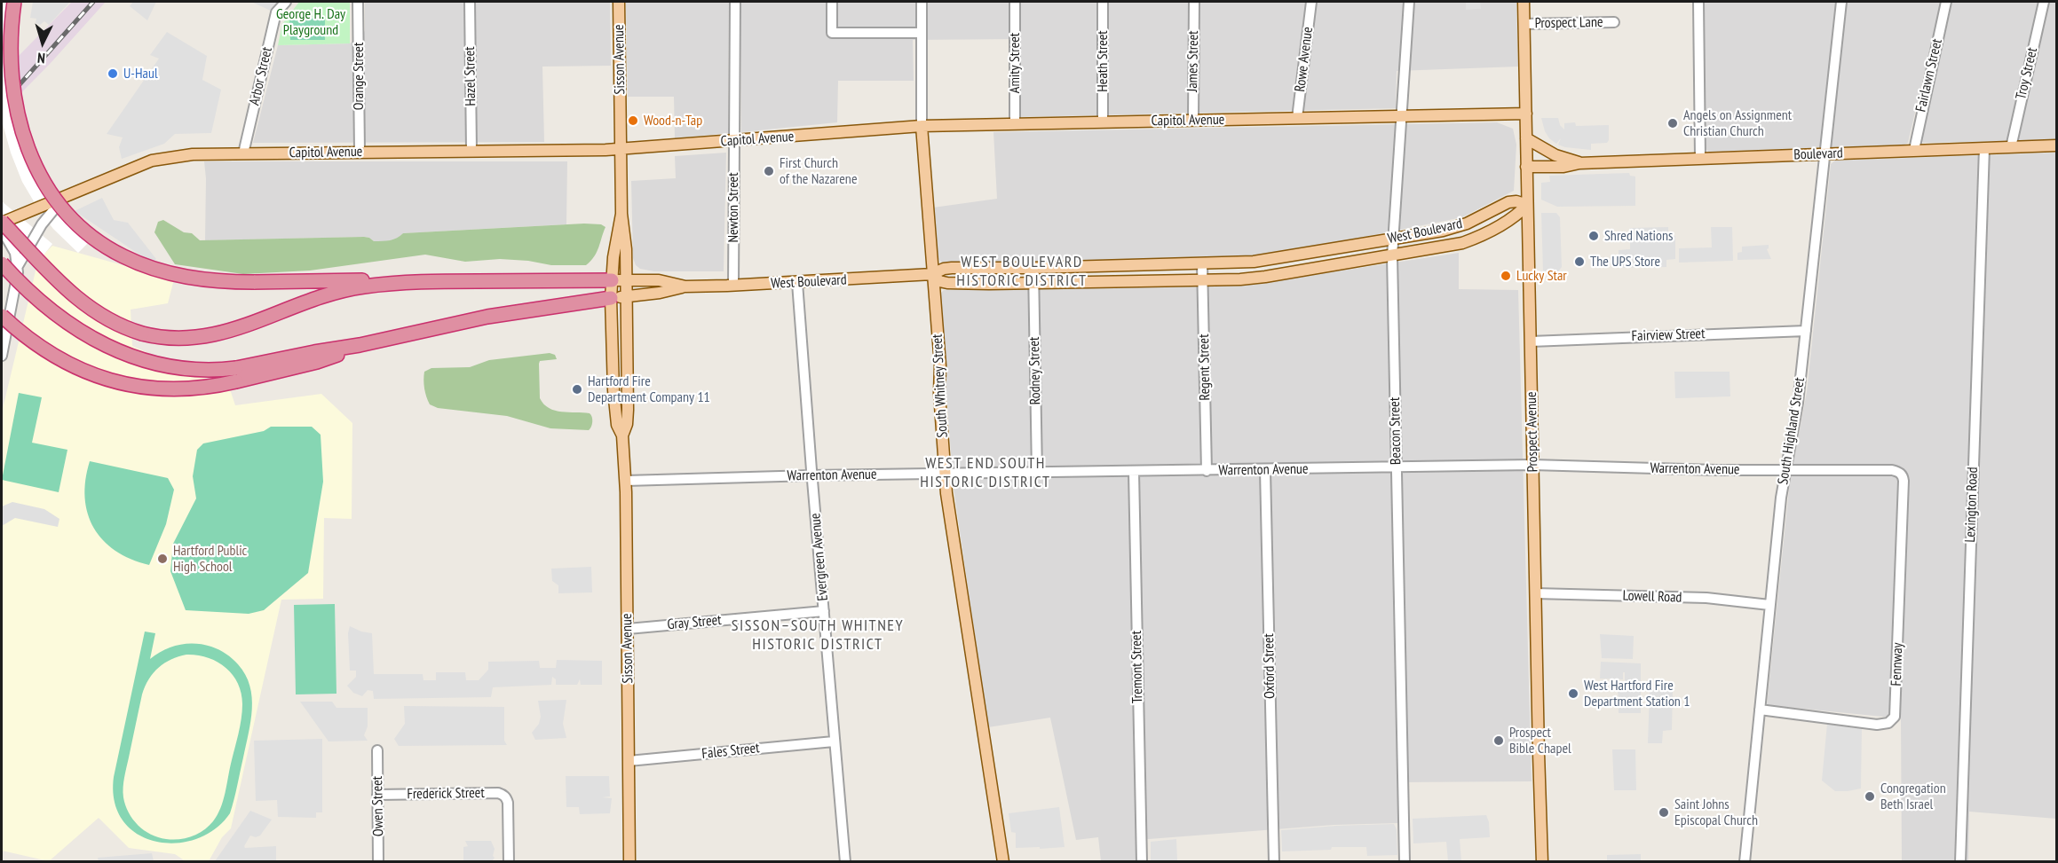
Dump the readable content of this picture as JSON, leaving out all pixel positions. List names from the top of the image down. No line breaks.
{"streets":{"main road":["Sisson Avenue","Capitol Avenue","Boulevard","West Boulevard","South Whitney Street","Prospect Avenue"],"street":["Prospect Lane","Rowe Avenue","Heath Street","James Street","Amity Street","Troy Street","Fairlawn Street","Arbor Street","Orange Street","Hazel Street","Newton Street","Fairview Street","Regent Street","Rodney Street","Beacon Street","South Highland Street","Warrenton Avenue","Lexington Road","Evergreen Avenue","Lowell Road","Gray Street","Fennway","Oxford Street","Tremont Street","Fales Street","Frederick Street","Owen Street"]},"crossings":[["Prospect Lane","Prospect Avenue"],["Sisson Avenue","Capitol Avenue"],["Sisson Avenue","West Boulevard"],["Sisson Avenue","Warrenton Avenue"],["Sisson Avenue","Gray Street"],["Sisson Avenue","Fales Street"],["Rowe Avenue","Capitol Avenue"],["Heath Street","Capitol Avenue"],["James Street","Capitol Avenue"],["Amity Street","Capitol Avenue"],["Troy Street","Boulevard"],["Fairlawn Street","Boulevard"],["Arbor Street","Capitol Avenue"],["Orange Street","Capitol Avenue"],["Hazel Street","Capitol Avenue"],["Capitol Avenue","Newton Street"],["Capitol Avenue","South Whitney Street"],["Capitol Avenue","Beacon Street"],["Capitol Avenue","Prospect Avenue"],["Boulevard","South Highland Street"],["Boulevard","Prospect Avenue"],["Boulevard","Lexington Road"],["Newton Street","West Boulevard"],["West Boulevard","Regent Street"],["West Boulevard","Rodney Street"],["West Boulevard","South Whitney Street"],["West Boulevard","Beacon Street"],["West Boulevard","Prospect Avenue"],["West Boulevard","Evergreen Avenue"],["Fairview Street","South Highland Street"],["Fairview Street","Prospect Avenue"],["Regent Street","Warrenton Avenue"],["Rodney Street","Warrenton Avenue"],["South Whitney Street","Warrenton Avenue"],["Beacon Street","Warrenton Avenue"],["South Highland Street","Warrenton Avenue"],["South Highland Street","Lowell Road"],["South Highland Street","Fennway"],["Prospect Avenue","Warrenton Avenue"],["Prospect Avenue","Lowell Road"],["Warrenton Avenue","Evergreen Avenue"],["Warrenton Avenue","Fennway"],["Warrenton Avenue","Oxford Street"],["Warrenton Avenue","Tremont Street"],["Evergreen Avenue","Gray Street"],["Evergreen Avenue","Fales Street"],["Frederick Street","Owen Street"]],"districts":["WEST BOULEVARD HISTORIC DISTRICT","WEST END SOUTH HISTORIC DISTRICT","SISSON–SOUTH WHITNEY HISTORIC DISTRICT"],"parks":["George H. Day Playground"],"places":["U-Haul","Wood-n-Tap","Angels on Assignment Christian Church","First Church of the Nazarene","Shred Nations","The UPS Store","Lucky Star","Hartford Fire Department Company 11","Hartford Public High School","West Hartford Fire Department Station 1","Prospect Bible Chapel","Congregation Beth Israel","Saint Johns Episcopal Church"],"north":"bottom"}
